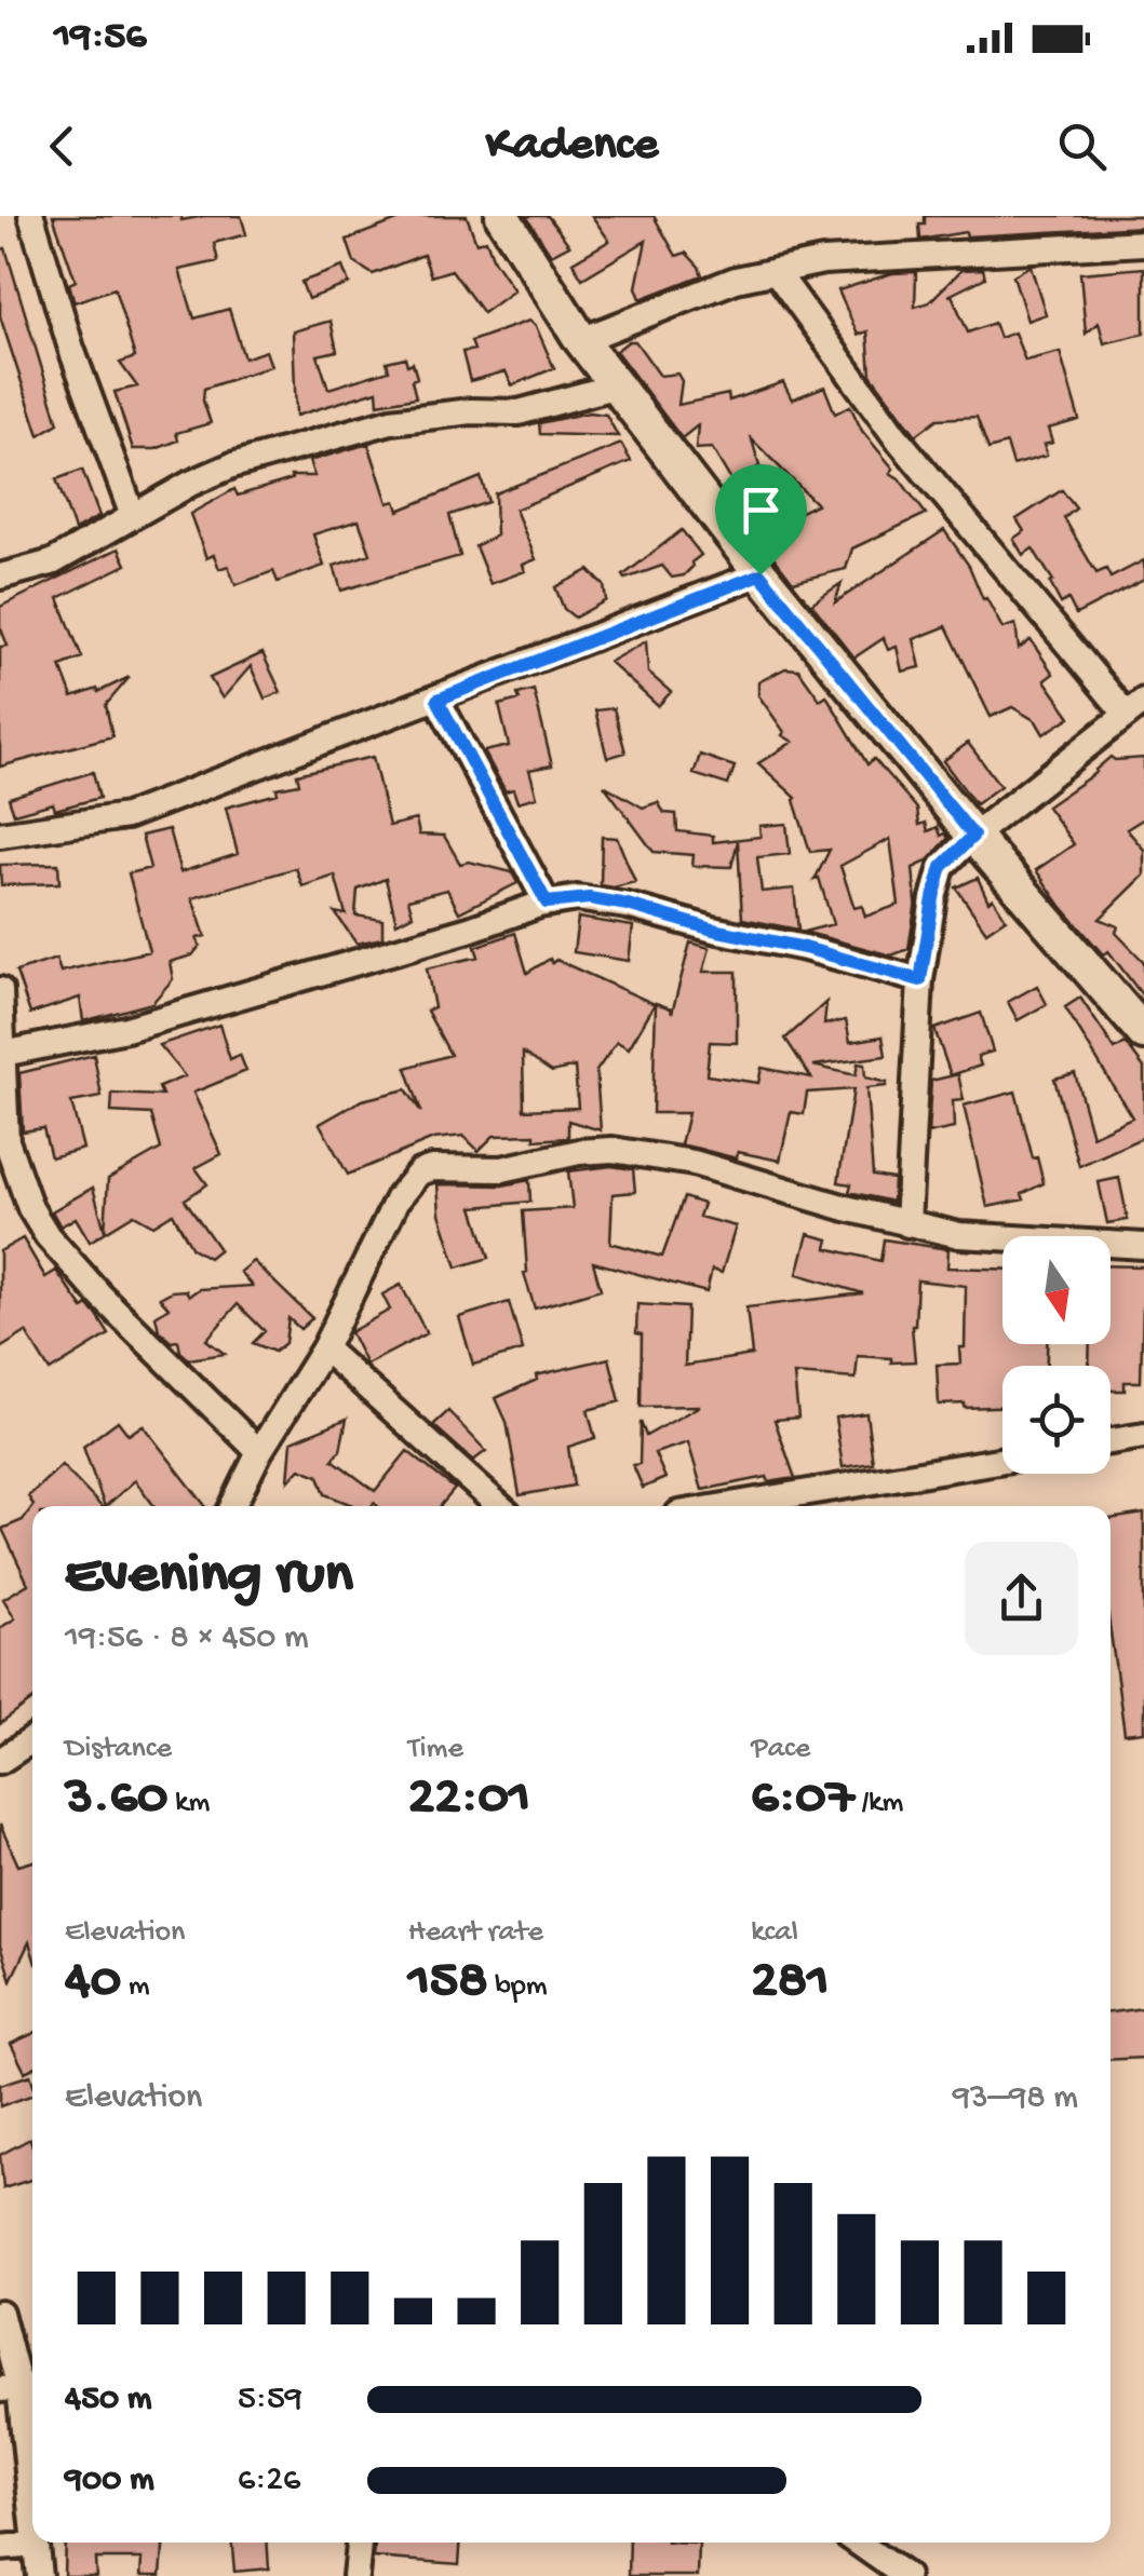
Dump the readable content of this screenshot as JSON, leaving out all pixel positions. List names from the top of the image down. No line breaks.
{"north":"bottom","page":{"status":"19:56","header":"Kadence","heading":["Evening run","19:56 · 8 × 450 m"],"stats":[["Distance","3.60 km"],["Time","22:01"],["Pace","6:07 /km"],["Elevation","40 m"],["Heart rate","158 bpm"],["kcal","281"]],"chart":["Elevation","93–98 m"],"list":[{"name":"450 m","note":"5:59"},{"name":"900 m","note":"6:26"}]}}
